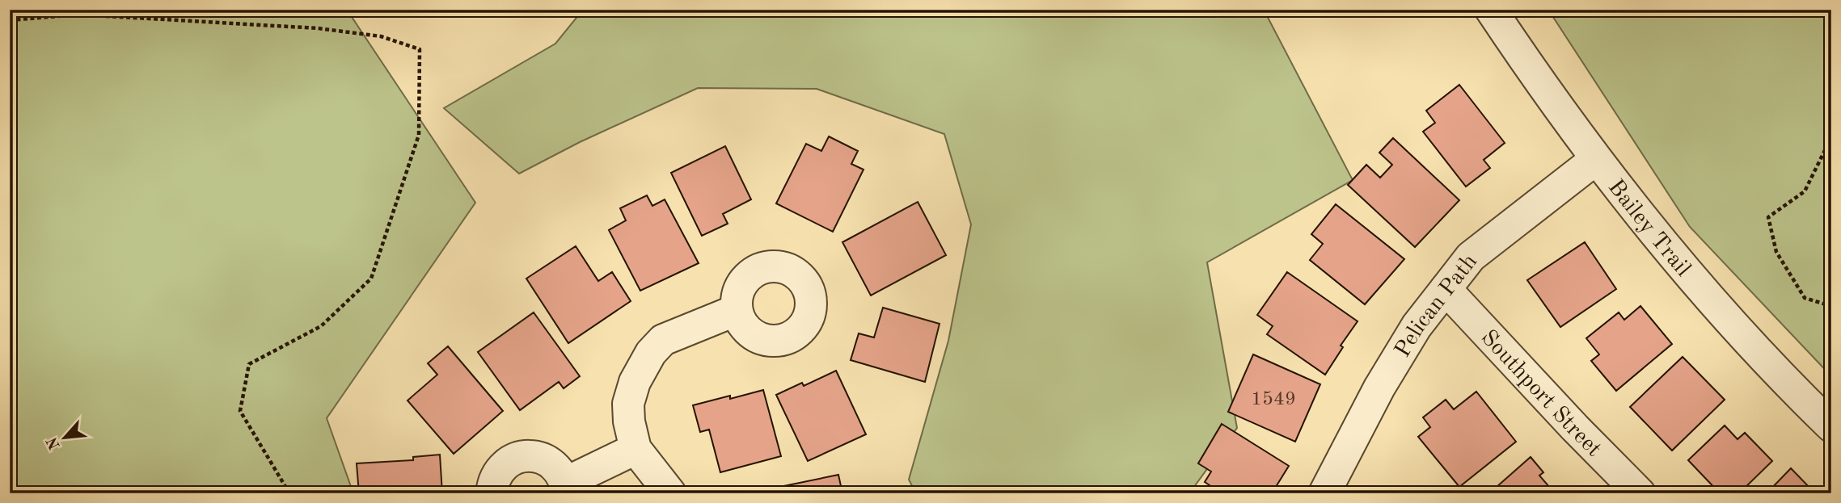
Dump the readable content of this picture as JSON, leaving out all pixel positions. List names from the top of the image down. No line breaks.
{"streets":{"street":["Bailey Trail","Pelican Path","Southport Street"]},"crossings":[["Bailey Trail","Pelican Path"],["Pelican Path","Southport Street"]],"house_numbers":["1549"],"north":"bottom left"}
